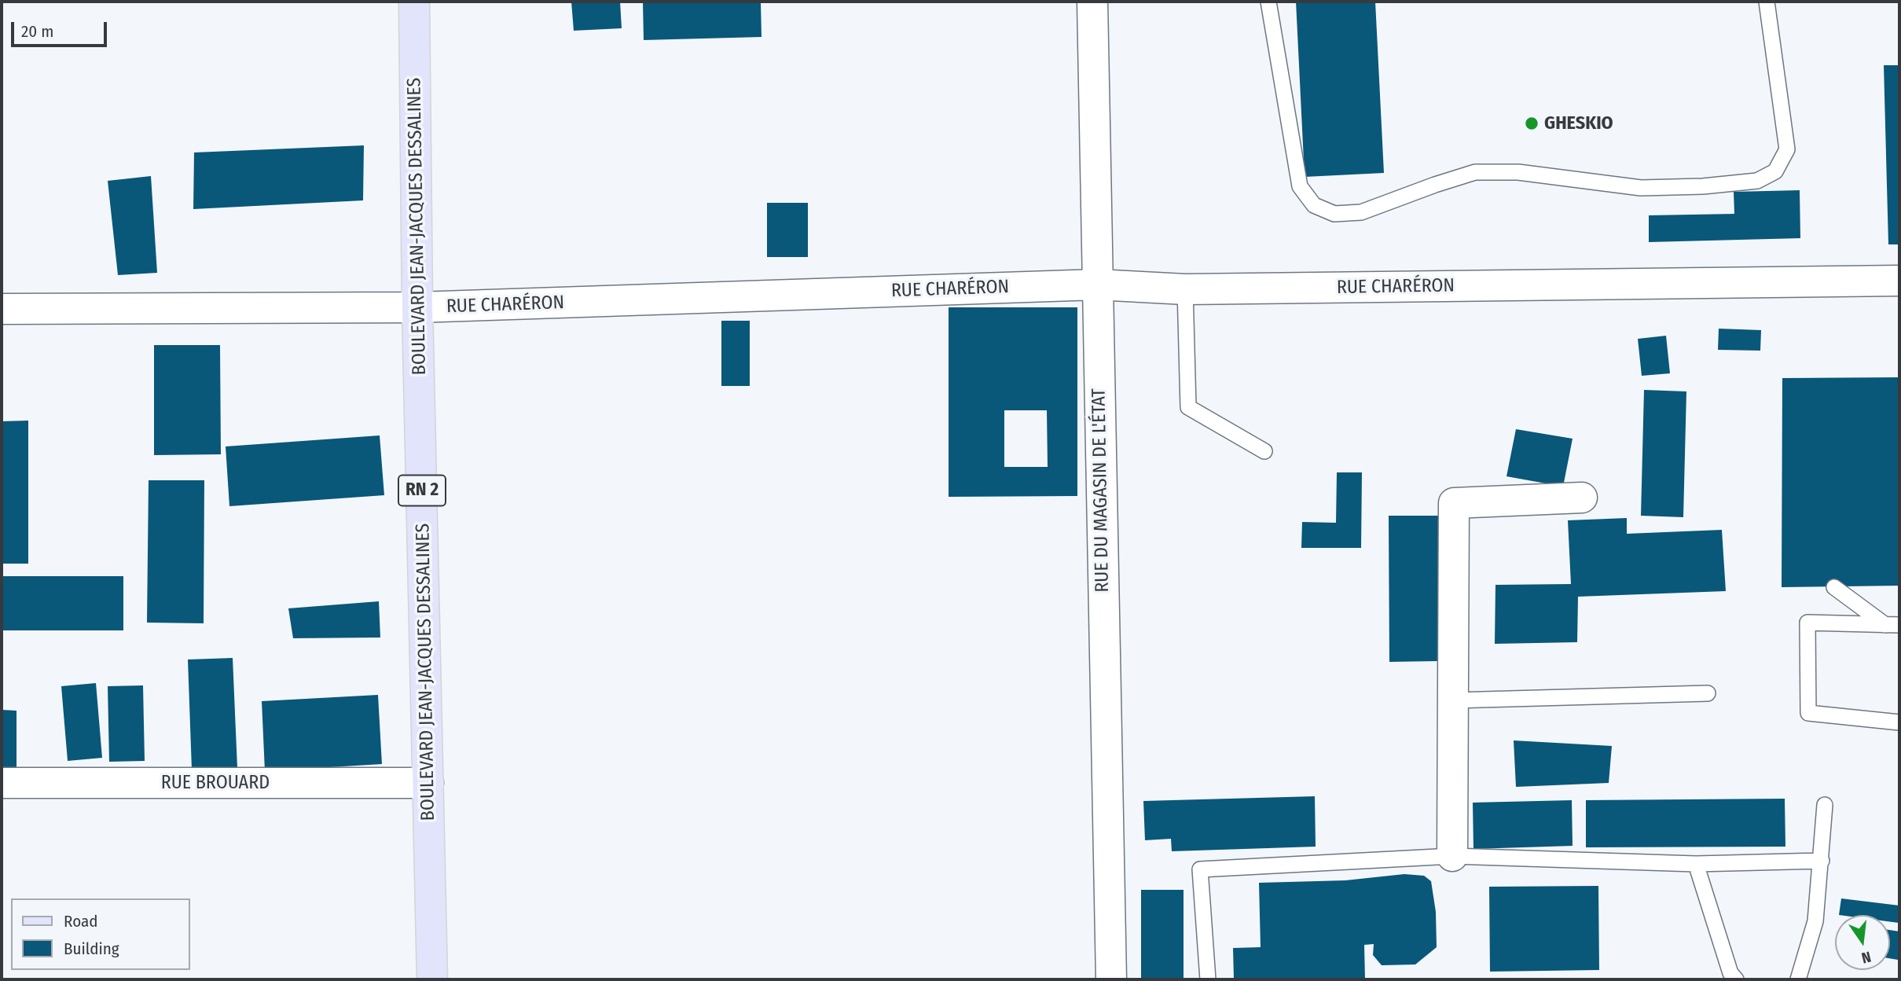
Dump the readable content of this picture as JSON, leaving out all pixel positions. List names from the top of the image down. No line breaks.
{"streets":{"main road":["BOULEVARD JEAN-JACQUES DESSALINES","RN 2"],"street":["RUE CHARÉRON","RUE DU MAGASIN DE L'ÉTAT","RUE BROUARD"]},"crossings":[["BOULEVARD JEAN-JACQUES DESSALINES","RUE CHARÉRON"],["BOULEVARD JEAN-JACQUES DESSALINES","RUE BROUARD"],["RUE CHARÉRON","RUE DU MAGASIN DE L'ÉTAT"]],"places":["GHESKIO"],"legend":["Road","Building"],"scale_bar":"20 m","north":"bottom"}
